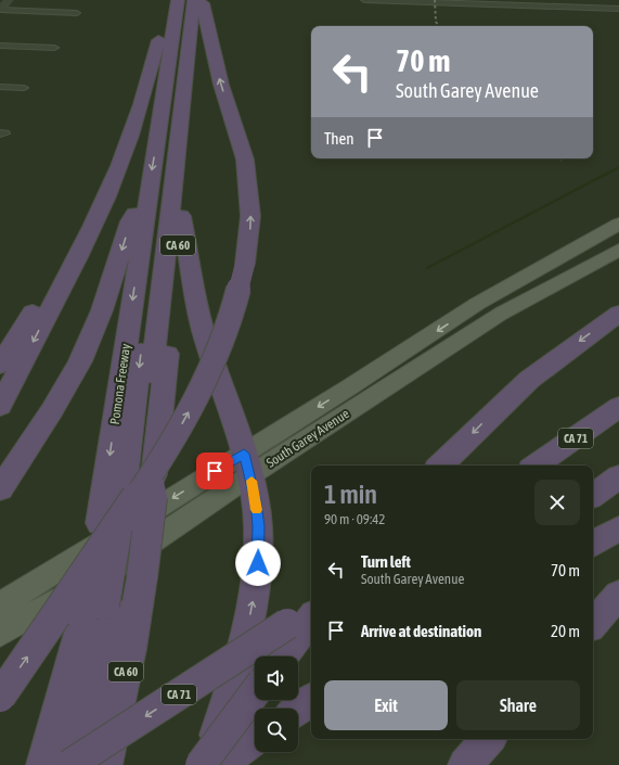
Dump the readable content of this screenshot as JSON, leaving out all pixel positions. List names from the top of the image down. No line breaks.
{"streets":{"highway":["CA 60","Pomona Freeway","CA 71"],"main road":["South Garey Avenue"]},"page":{"turn":["70 m","South Garey Avenue"],"then":"Then","heading":["1 min","90 m · 09:42"],"list":[{"name":"Turn left","note":"South Garey Avenue","value":"70 m"},{"name":"Arrive at destination","value":"20 m"}],"buttons":["Exit","Share"]}}
